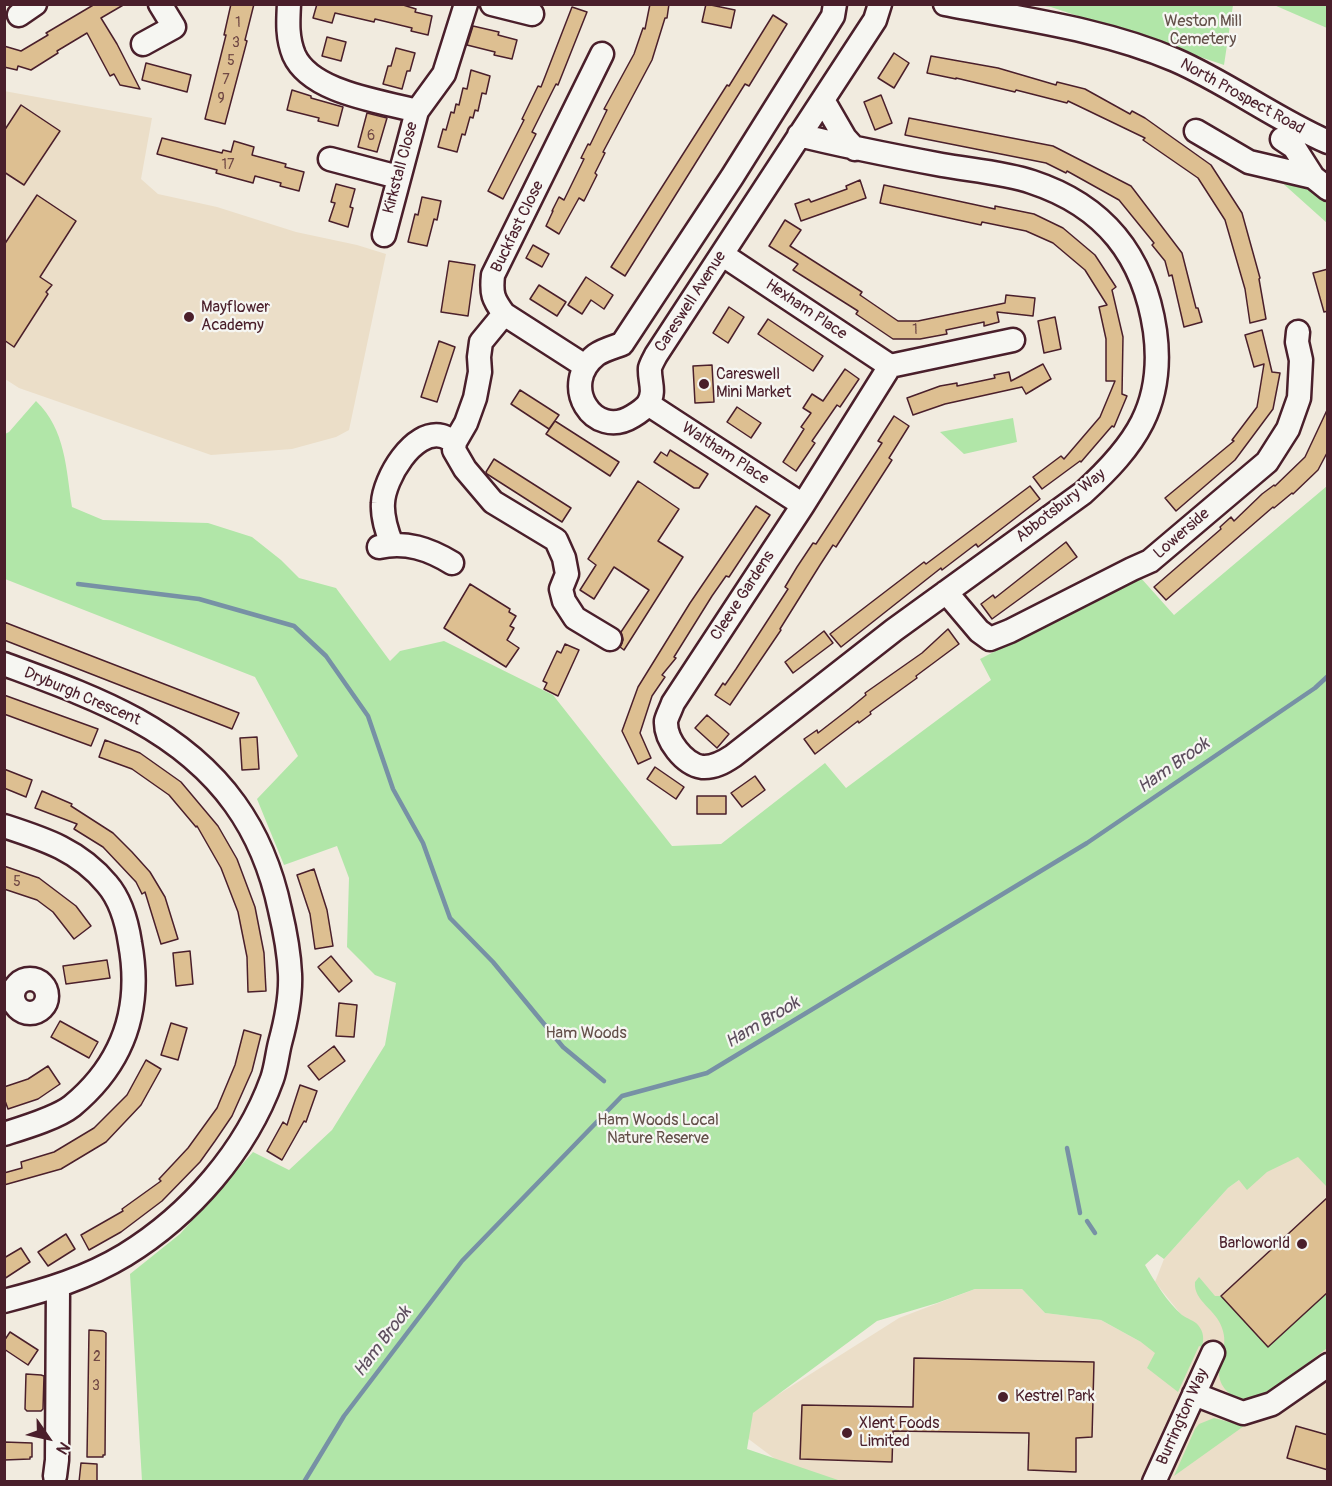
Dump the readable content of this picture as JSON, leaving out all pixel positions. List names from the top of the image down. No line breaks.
{"streets":{"street":["North Prospect Road","Kirkstall Close","Buckfast Close","Careswell Avenue","Hexham Place","Waltham Place","Abbotsbury Way","Lowerside","Cleeve Gardens","Dryburgh Crescent","Burrington Way"]},"crossings":[["Careswell Avenue","Hexham Place"],["Careswell Avenue","Waltham Place"],["Careswell Avenue","Abbotsbury Way"],["Hexham Place","Cleeve Gardens"],["Waltham Place","Cleeve Gardens"],["Abbotsbury Way","Lowerside"],["Abbotsbury Way","Cleeve Gardens"]],"water":["Ham Brook"],"parks":["Weston Mill Cemetery","Ham Woods","Ham Woods Local Nature Reserve"],"places":["Mayflower Academy","Careswell Mini Market","Barloworld","Kestrel Park","Xlent Foods Limited"],"house_numbers":["1","3","5","7","9","6","17","1","5","2","3"],"north":"bottom right"}
